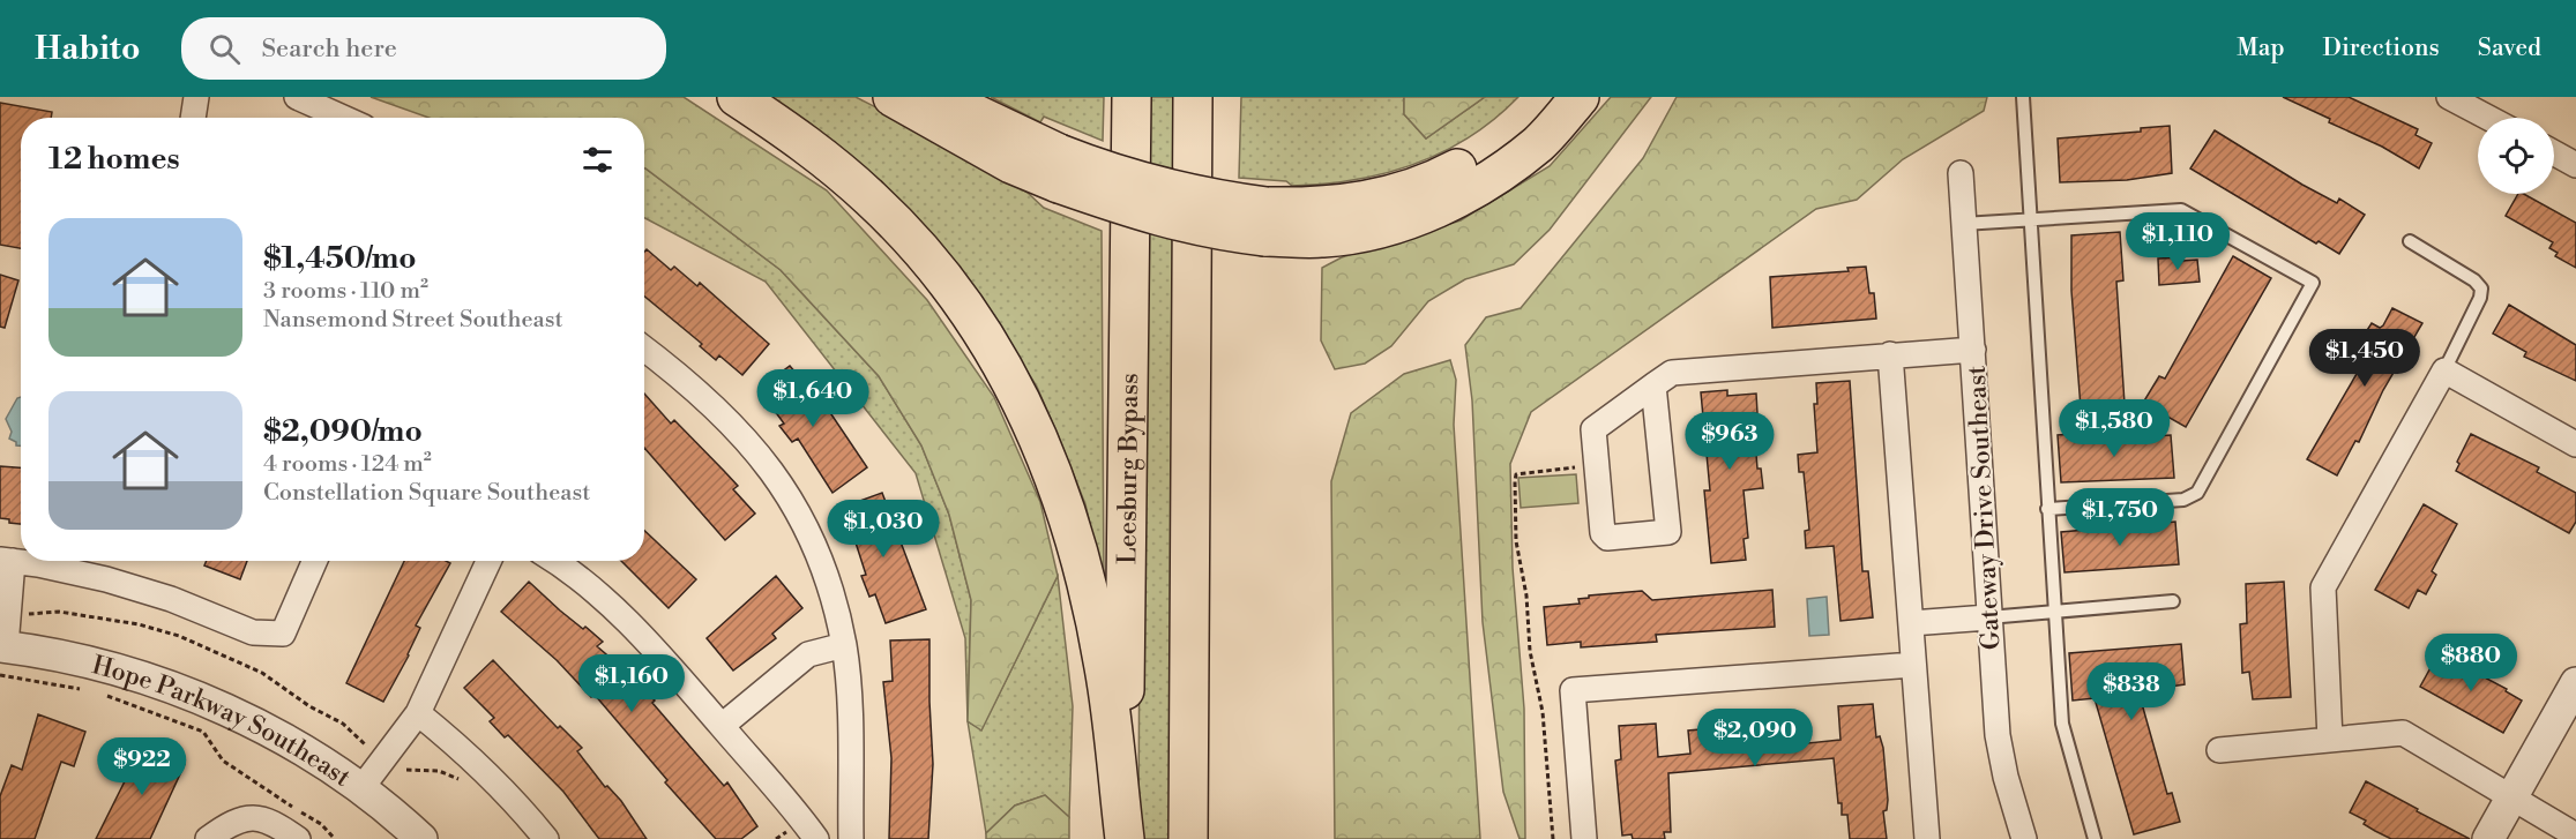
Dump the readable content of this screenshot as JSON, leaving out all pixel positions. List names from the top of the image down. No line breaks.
{"streets":{"highway":["Leesburg Bypass"],"street":["Gateway Drive Southeast","Hope Parkway Southeast"]},"page":{"header":"Habito","search":"Search here","nav":["Map","Directions","Saved"],"heading":"12 homes","list":[{"name":"$1,450/mo","note":"3 rooms · 110 m² · Nansemond Street Southeast"},{"name":"$2,090/mo","note":"4 rooms · 124 m² · Constellation Square Southeast"}],"price":["$1,110","$1,450","$1,640","$1,580","$963","$1,750","$1,030","$880","$1,160","$838","$2,090","$922"]}}
